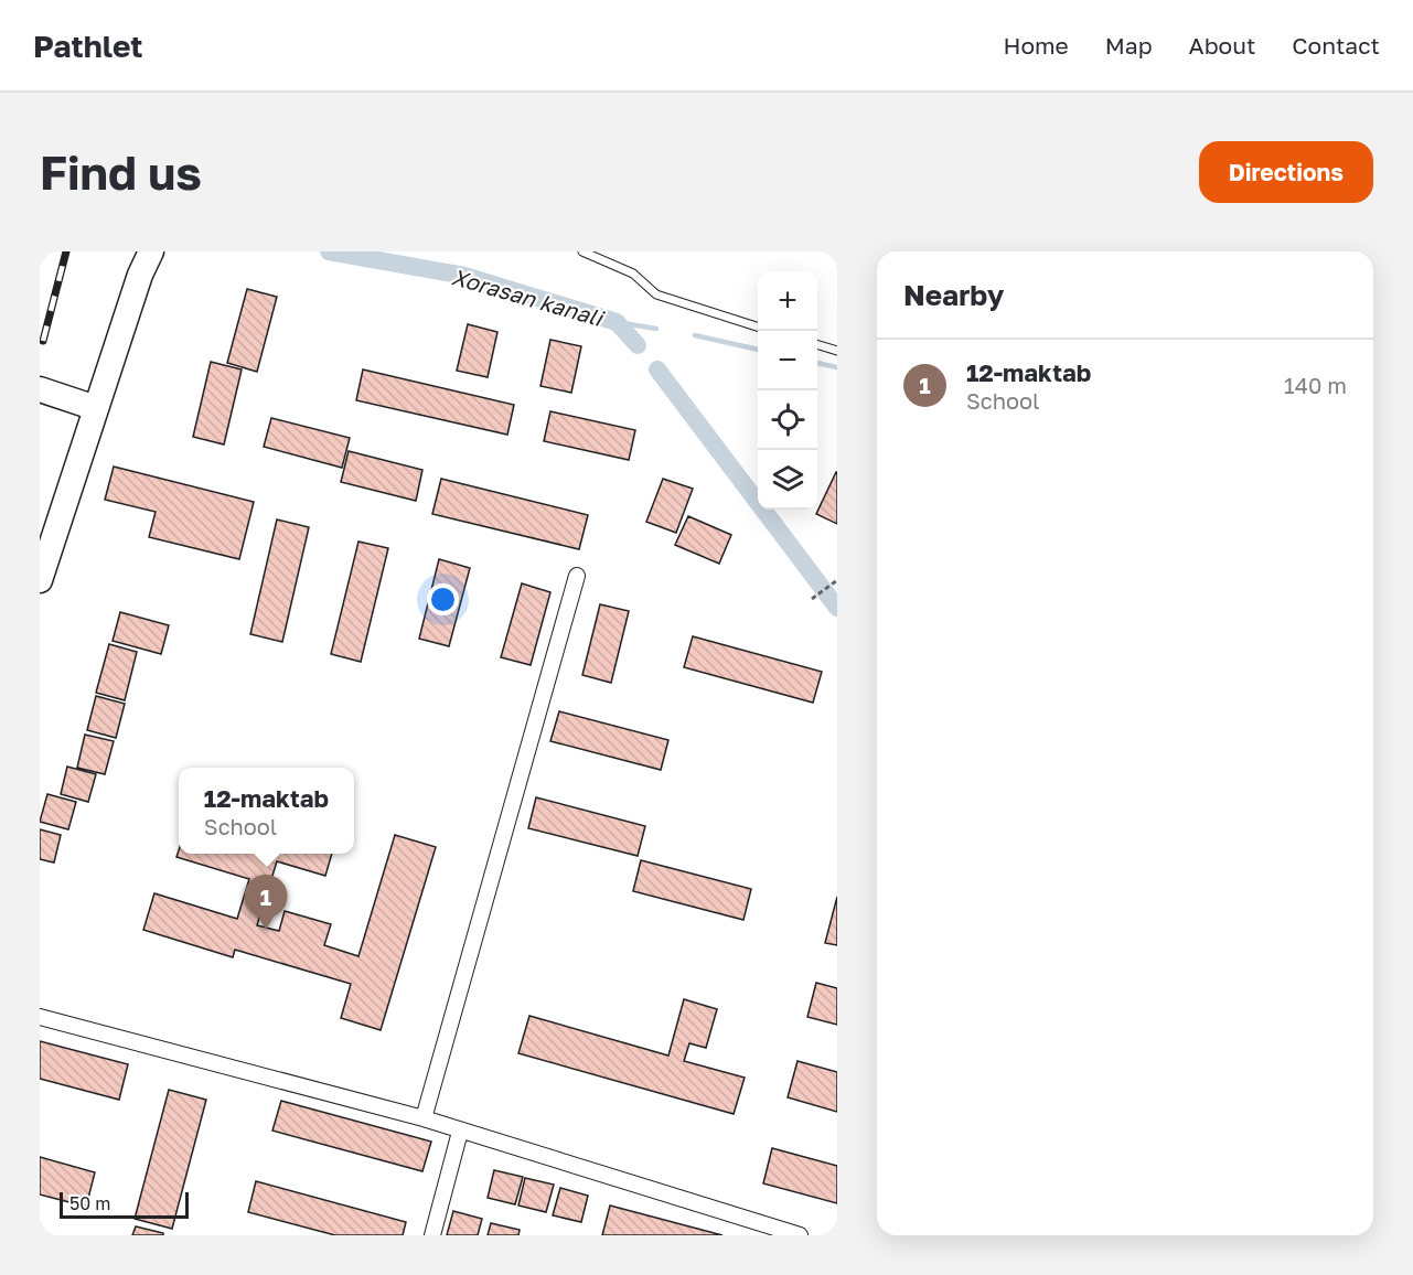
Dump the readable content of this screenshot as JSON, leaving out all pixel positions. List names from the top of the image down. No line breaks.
{"water":["Xorasan kanali"],"scale_bar":"50 m","page":{"header":"Pathlet","nav":["Home","Map","About","Contact"],"buttons":"Directions","title":"Find us","heading":"Nearby","map_buttons":["+","−"],"list":[{"mark":"1","name":"12-maktab","note":"School","value":"140 m"}],"popup":["12-maktab","School"],"pins":"1","scale":"50 m"}}
